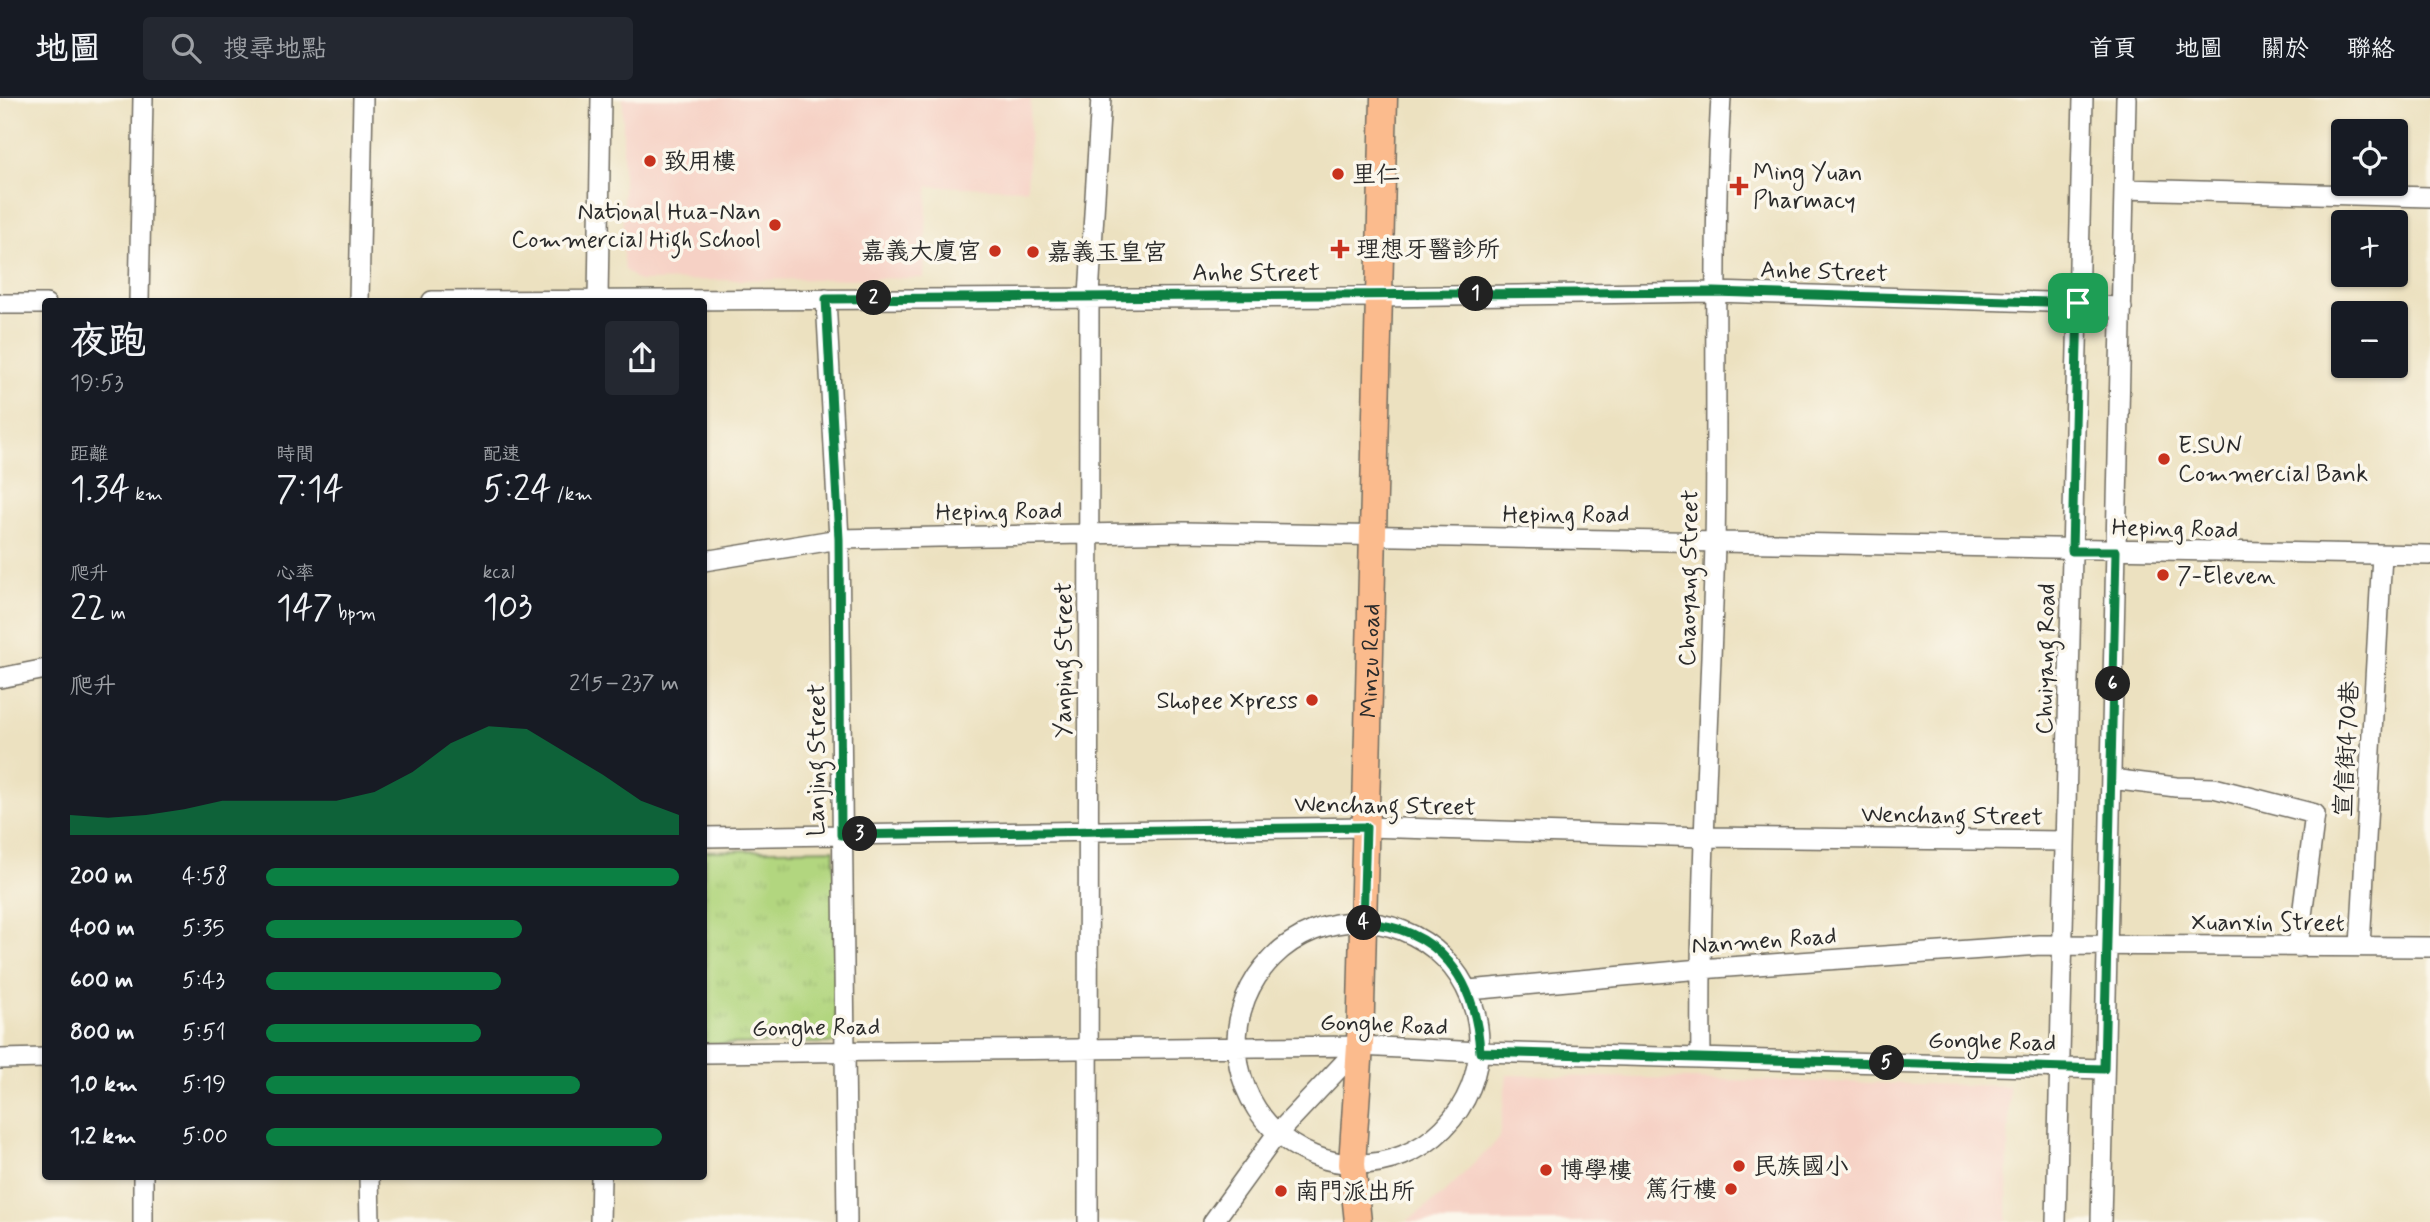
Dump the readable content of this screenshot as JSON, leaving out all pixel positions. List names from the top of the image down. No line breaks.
{"streets":{"main road":["Minzu Road"],"street":["Anhe Street","Heping Road","Chaoyang Street","Chuiyang Road","Yanping Street","宣信街470巷","Lanjing Street","Wenchang Street","Xuanxin Street","Nanmen Road","Gonghe Road"]},"crossings":[["Anhe Street","Chaoyang Street"],["Anhe Street","Chuiyang Road"],["Anhe Street","Yanping Street"],["Anhe Street","Minzu Road"],["Anhe Street","Lanjing Street"],["Heping Road","Chaoyang Street"],["Heping Road","Chuiyang Road"],["Heping Road","Yanping Street"],["Heping Road","Minzu Road"],["Heping Road","宣信街470巷"],["Heping Road","Lanjing Street"],["Chaoyang Street","Wenchang Street"],["Chaoyang Street","Nanmen Road"],["Chaoyang Street","Gonghe Road"],["Chuiyang Road","Wenchang Street"],["Chuiyang Road","Nanmen Road"],["Chuiyang Road","Gonghe Road"],["Yanping Street","Wenchang Street"],["Yanping Street","Gonghe Road"],["Minzu Road","Wenchang Street"],["Minzu Road","Gonghe Road"],["宣信街470巷","Xuanxin Street"],["Lanjing Street","Wenchang Street"],["Lanjing Street","Gonghe Road"],["Xuanxin Street","Nanmen Road"]],"places":{"other":["致用樓","里仁","National Hua-Nan Commercial High School","嘉義大廈宮","嘉義玉皇宮","E.SUN Commercial Bank","7-Eleven","Shopee Xpress","民族國小","博學樓","篤行樓","南門派出所"],"health":["Ming Yuan Pharmacy","理想牙醫診所"]},"page":{"header":"地圖","search":"搜尋地點","nav":["首頁","地圖","關於","聯絡"],"map_buttons":["+","−"],"pins":["1","2","6","3","4","5"],"heading":["夜跑","19:53"],"stats":[["距離","1.34 km"],["時間","7:14"],["配速","5:24 /km"],["爬升","22 m"],["心率","147 bpm"],["kcal","103"]],"chart":["爬升","215–237 m"],"list":[{"name":"200 m","note":"4:58"},{"name":"400 m","note":"5:35"},{"name":"600 m","note":"5:43"},{"name":"800 m","note":"5:51"},{"name":"1.0 km","note":"5:19"},{"name":"1.2 km","note":"5:00"}]}}
